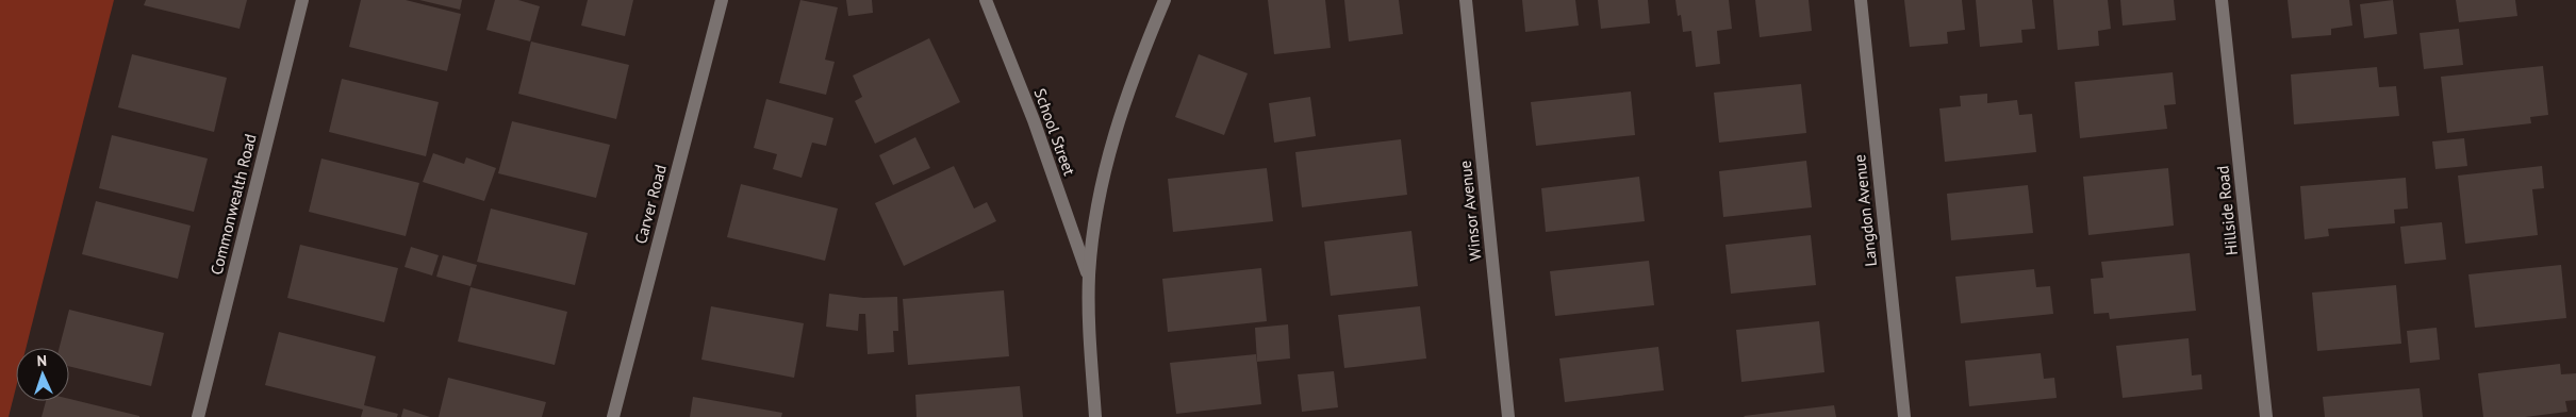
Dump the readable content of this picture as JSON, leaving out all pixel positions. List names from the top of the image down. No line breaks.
{"streets":{"street":["School Street","Commonwealth Road","Carver Road","Winsor Avenue","Langdon Avenue","Hillside Road"]},"north":"top"}
